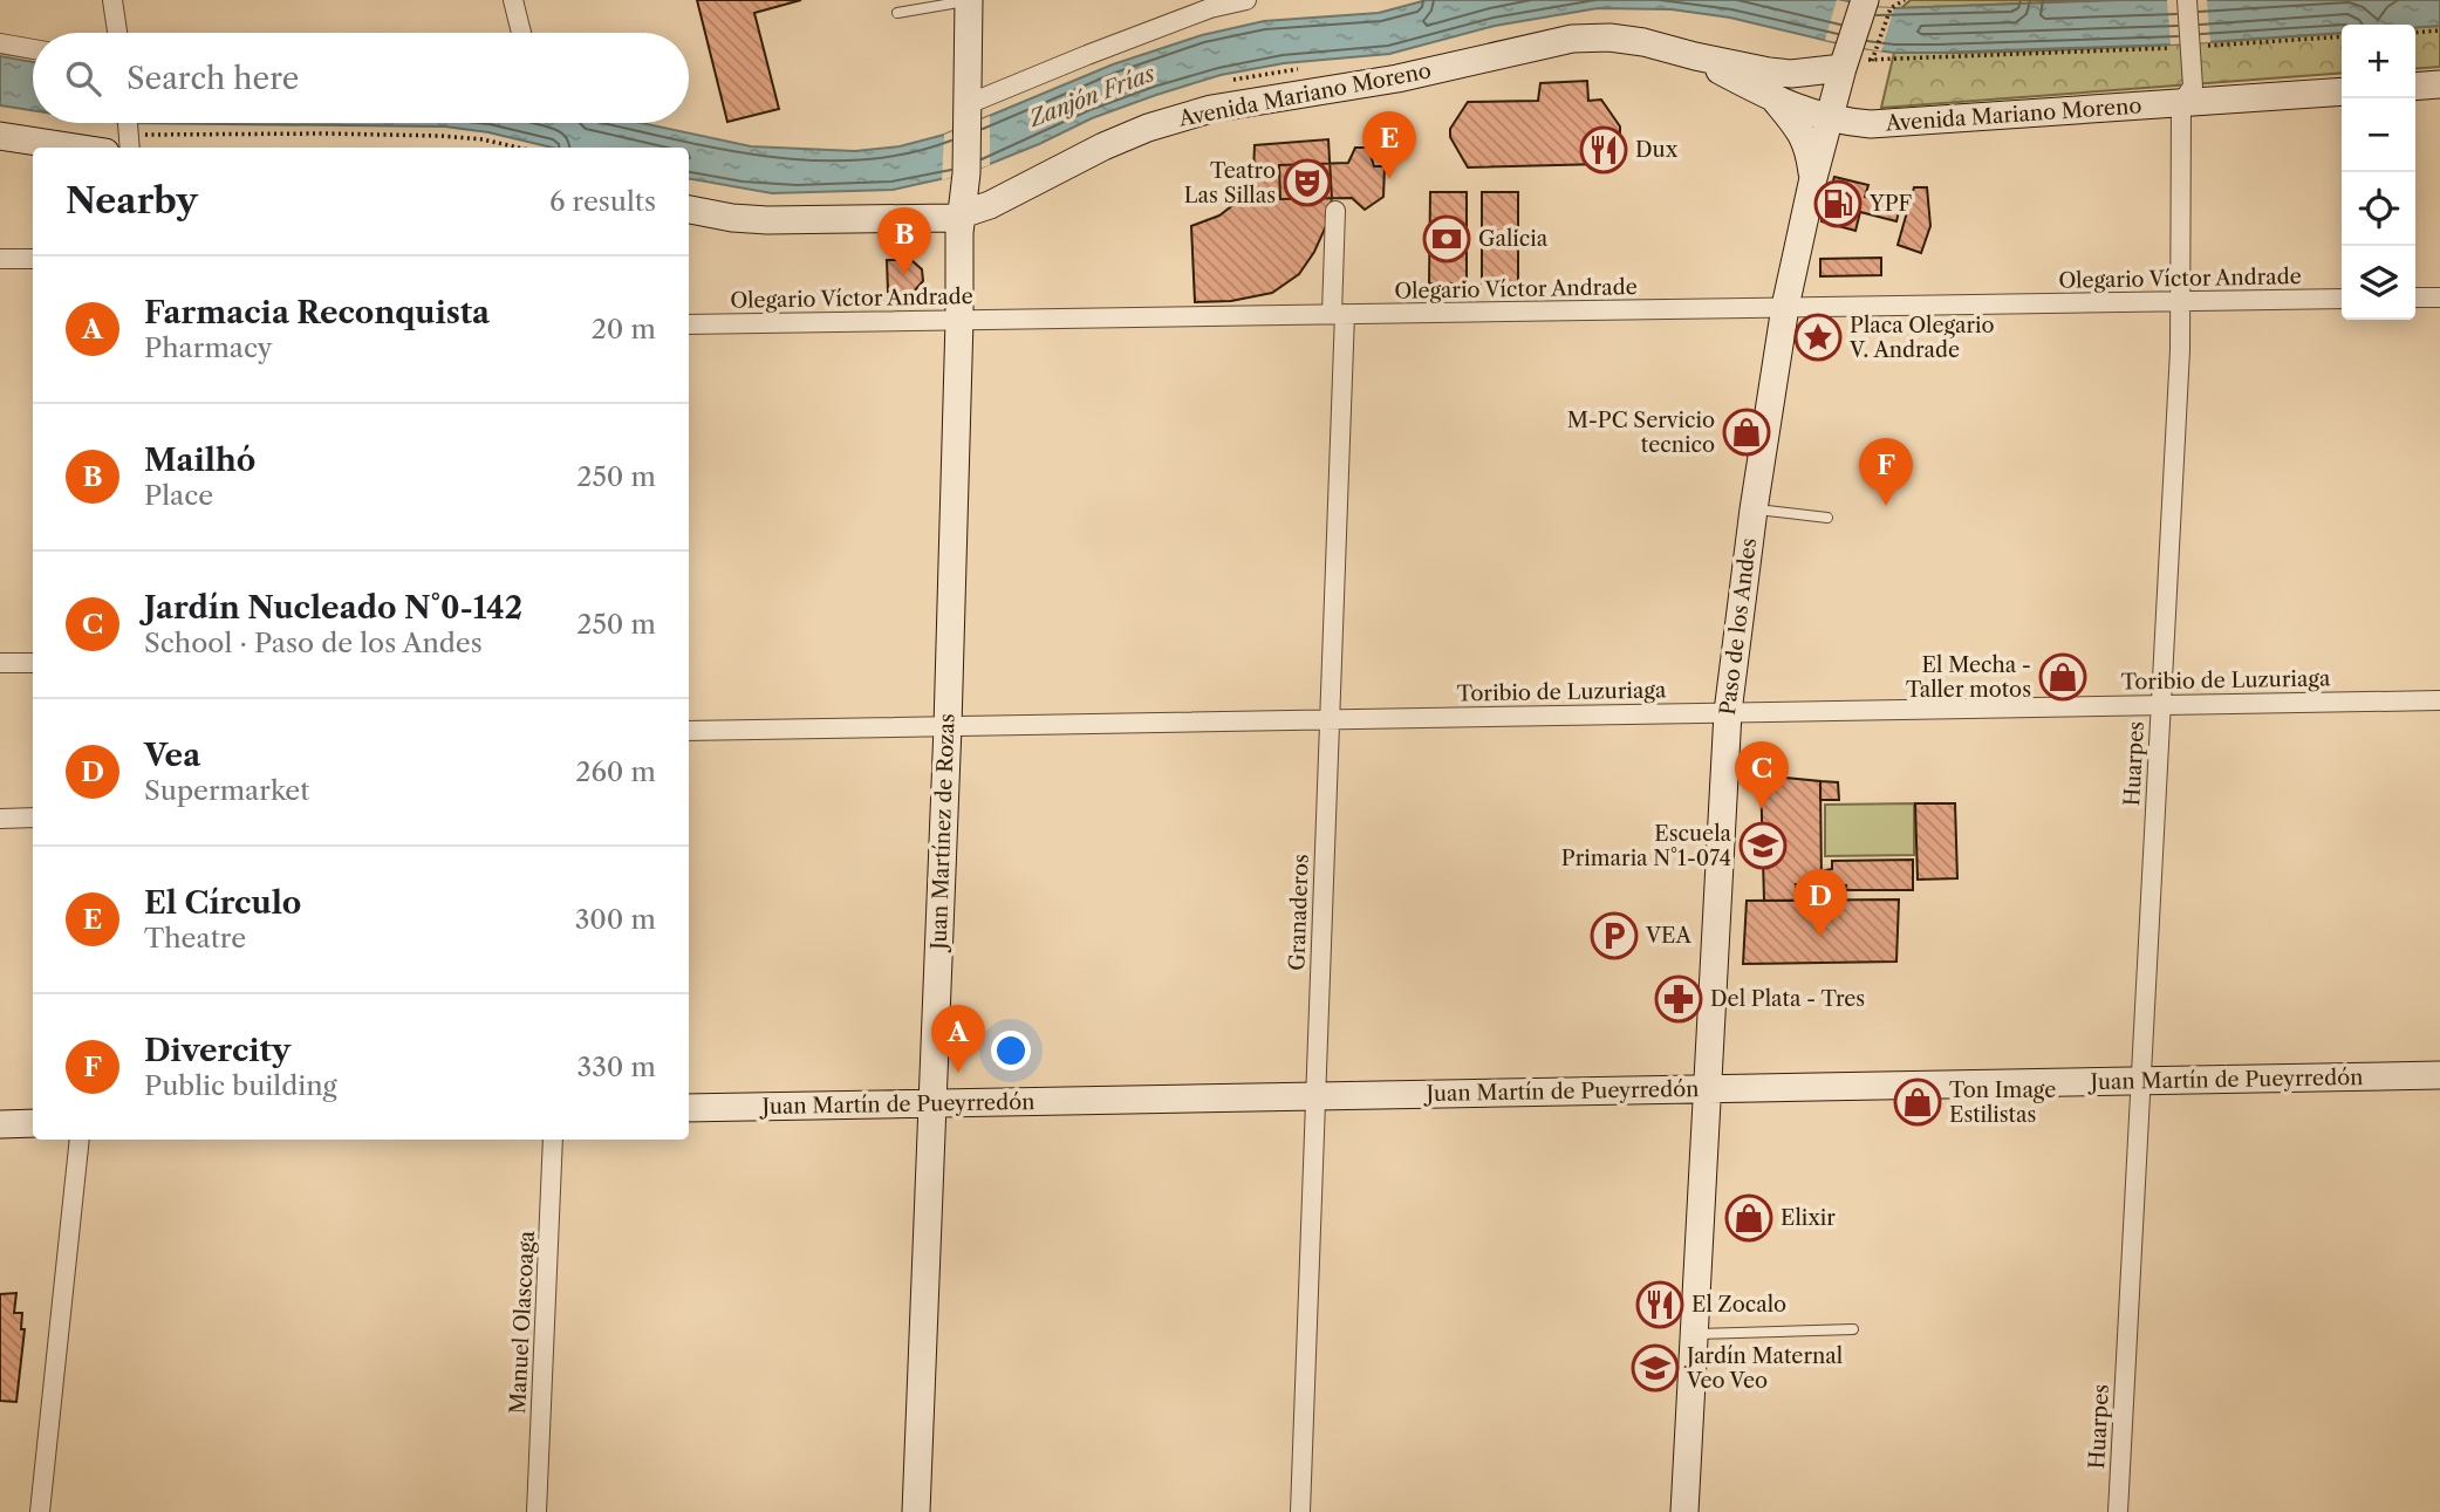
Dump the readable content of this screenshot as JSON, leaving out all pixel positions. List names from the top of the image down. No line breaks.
{"streets":{"street":["Avenida Mariano Moreno","Olegario Víctor Andrade","Paso de los Andes","Toribio de Luzuriaga","Huarpes","Juan Martínez de Rozas","Granaderos","Juan Martín de Pueyrredón","Manuel Olascoaga"]},"crossings":[["Avenida Mariano Moreno","Paso de los Andes"],["Avenida Mariano Moreno","Huarpes"],["Avenida Mariano Moreno","Juan Martínez de Rozas"],["Olegario Víctor Andrade","Paso de los Andes"],["Olegario Víctor Andrade","Huarpes"],["Olegario Víctor Andrade","Juan Martínez de Rozas"],["Olegario Víctor Andrade","Granaderos"],["Paso de los Andes","Toribio de Luzuriaga"],["Paso de los Andes","Juan Martín de Pueyrredón"],["Toribio de Luzuriaga","Huarpes"],["Toribio de Luzuriaga","Juan Martínez de Rozas"],["Toribio de Luzuriaga","Granaderos"],["Huarpes","Juan Martín de Pueyrredón"],["Juan Martínez de Rozas","Juan Martín de Pueyrredón"],["Granaderos","Juan Martín de Pueyrredón"]],"water":["Zanjón Frías"],"places":{"restaurant":["Dux","El Zocalo"],"theatre":["Teatro Las Sillas"],"fuel station":["YPF"],"bank":["Galicia"],"place":["Placa Olegario V. Andrade"],"shop":["M-PC Servicio tecnico","El Mecha - Taller motos","Ton Image Estilistas","Elixir"],"school or university":["Escuela Primaria N°1-074","Jardín Maternal Veo Veo"],"parking":["VEA"],"pharmacy":["Del Plata - Tres"]},"page":{"map_buttons":["+","−"],"search":"Search here","pins":["E","B","F","C","D","A"],"heading":["Nearby","6 results"],"list":[{"mark":"A","name":"Farmacia Reconquista","note":"Pharmacy","value":"20 m"},{"mark":"B","name":"Mailhó","note":"Place","value":"250 m"},{"mark":"C","name":"Jardín Nucleado N°0-142","note":"School · Paso de los Andes","value":"250 m"},{"mark":"D","name":"Vea","note":"Supermarket","value":"260 m"},{"mark":"E","name":"El Círculo","note":"Theatre","value":"300 m"},{"mark":"F","name":"Divercity","note":"Public building","value":"330 m"}]}}
